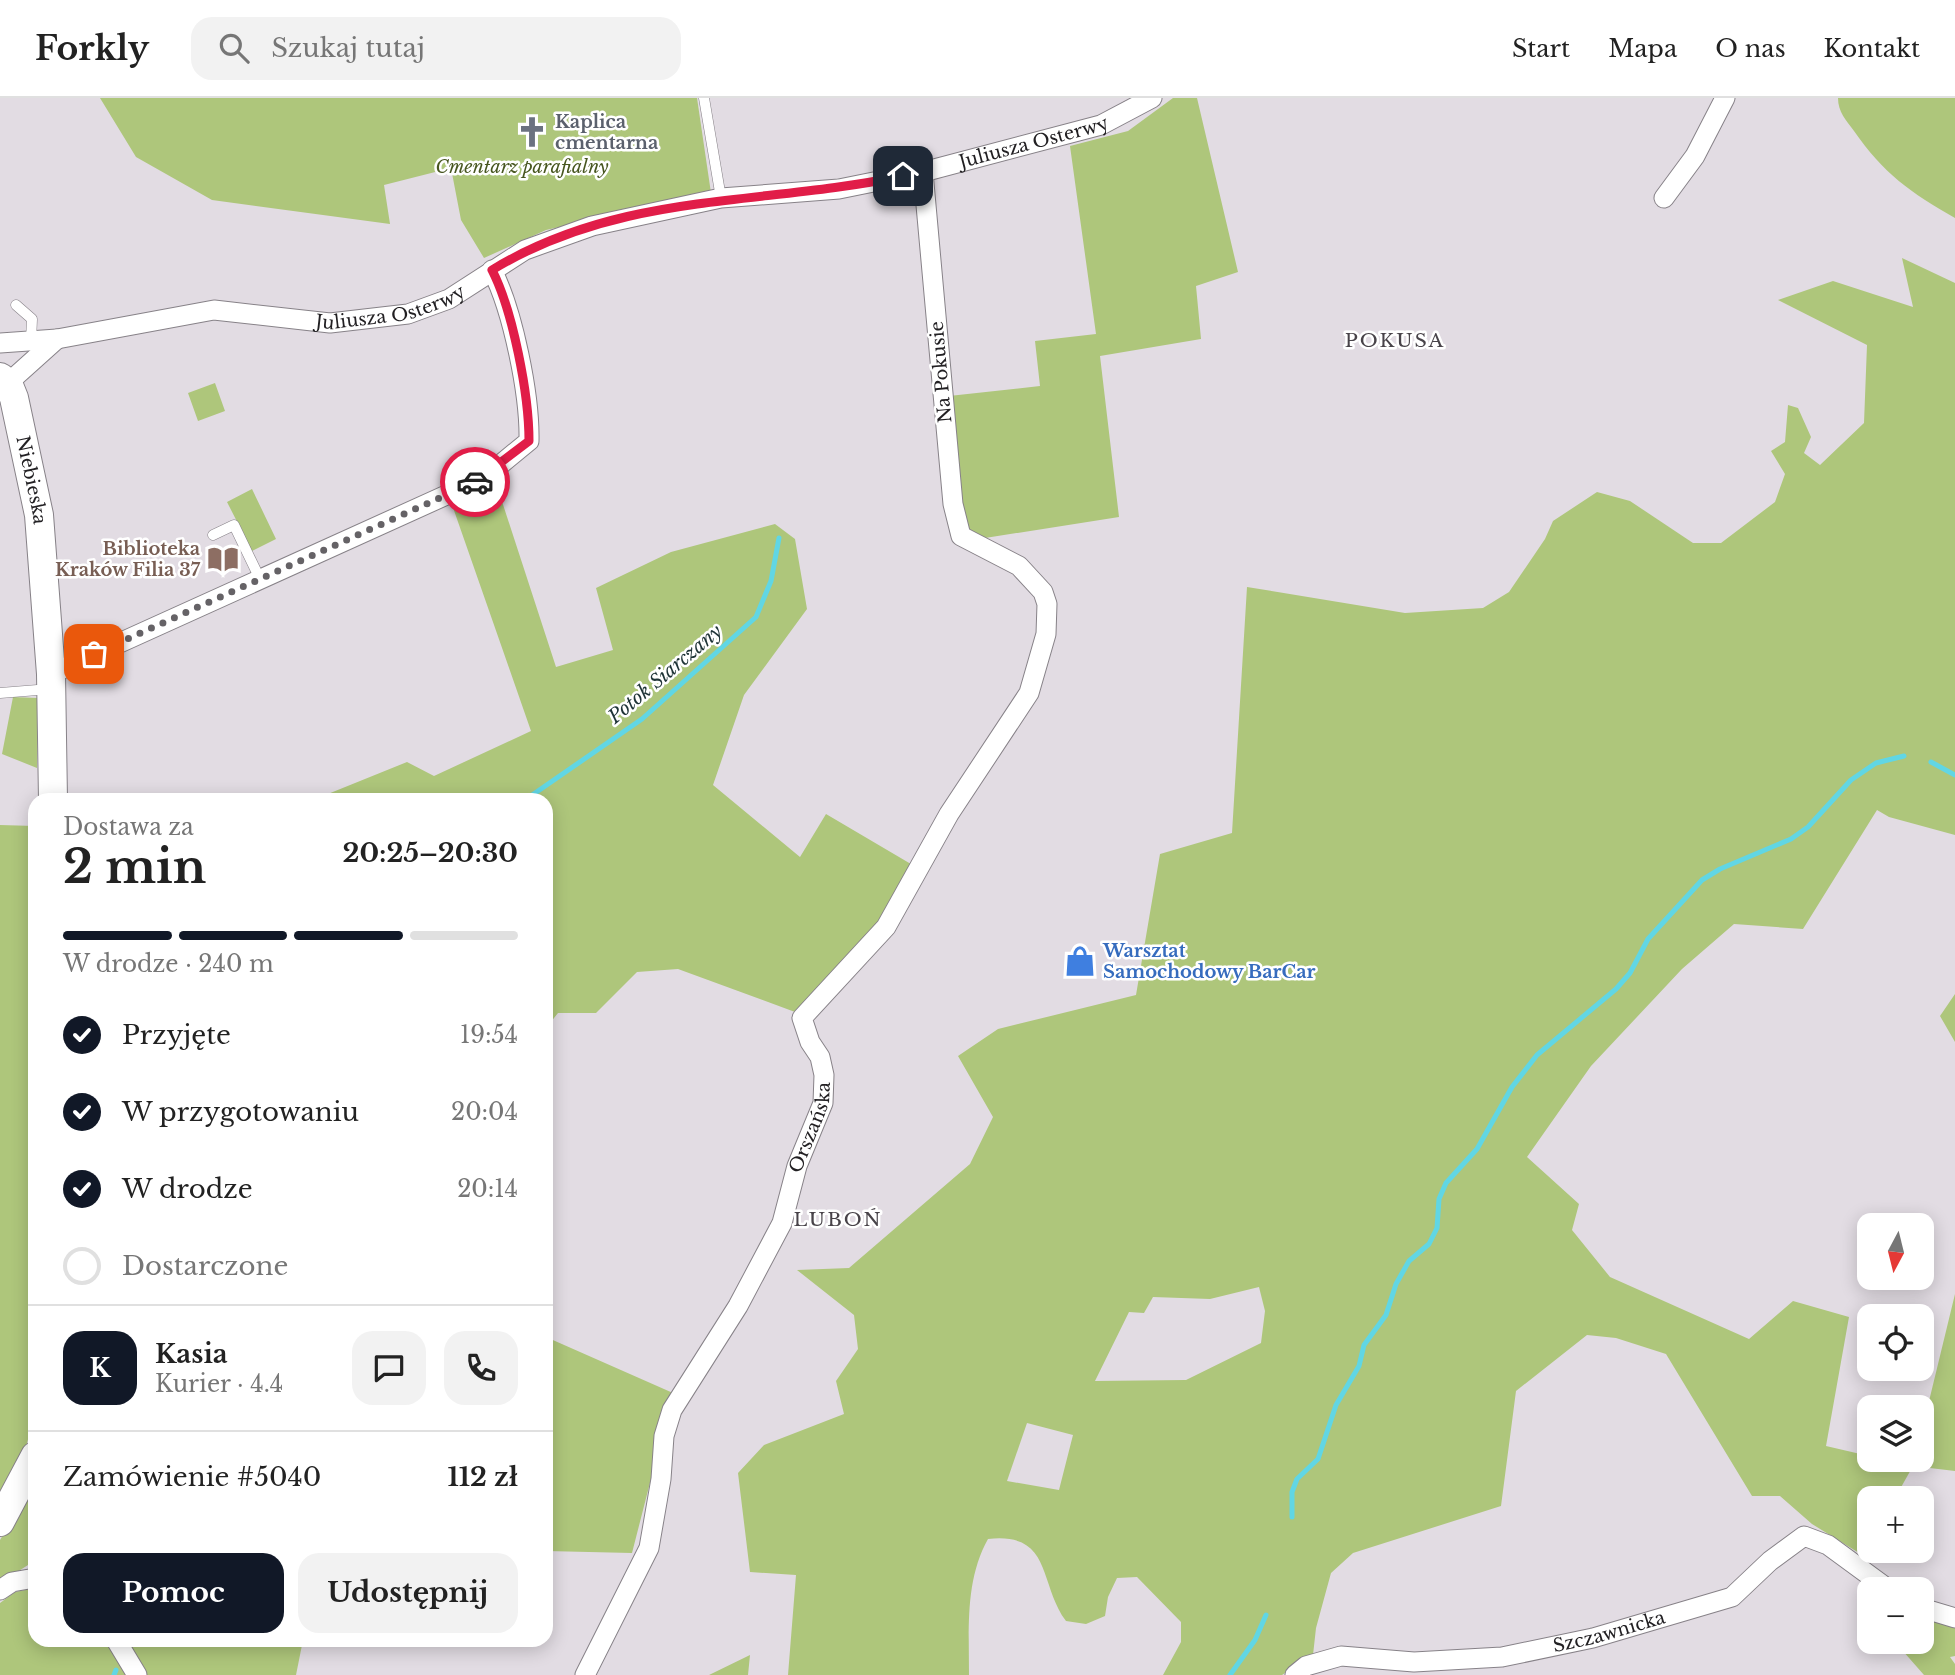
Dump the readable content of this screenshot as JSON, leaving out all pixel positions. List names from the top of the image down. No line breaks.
{"streets":{"street":["Juliusza Osterwy","Na Pokusie","Niebieska","Orszańska","Szczawnicka"]},"crossings":[["Juliusza Osterwy","Na Pokusie"],["Na Pokusie","Orszańska"]],"districts":["POKUSA","LUBOŃ"],"water":["Potok Siarczany"],"parks":["Cmentarz parafialny"],"places":{"church":["Kaplica cmentarna"],"library":["Biblioteka Kraków Filia 37"],"shop":["Warsztat Samochodowy BarCar"]},"north":"bottom","page":{"header":"Forkly","search":"Szukaj tutaj","nav":["Start","Mapa","O nas","Kontakt"],"heading":["2 min","Dostawa za","20:25–20:30"],"panel":["Kasia","Kurier · 4.4","Zamówienie #5040","112 zł"],"bar":"W drodze · 240 m","list":[["Przyjęte","19:54"],["W przygotowaniu","20:04"],["W drodze","20:14"],"Dostarczone"],"map_buttons":["+","−"],"round":"K","buttons":["Pomoc","Udostępnij"]}}
